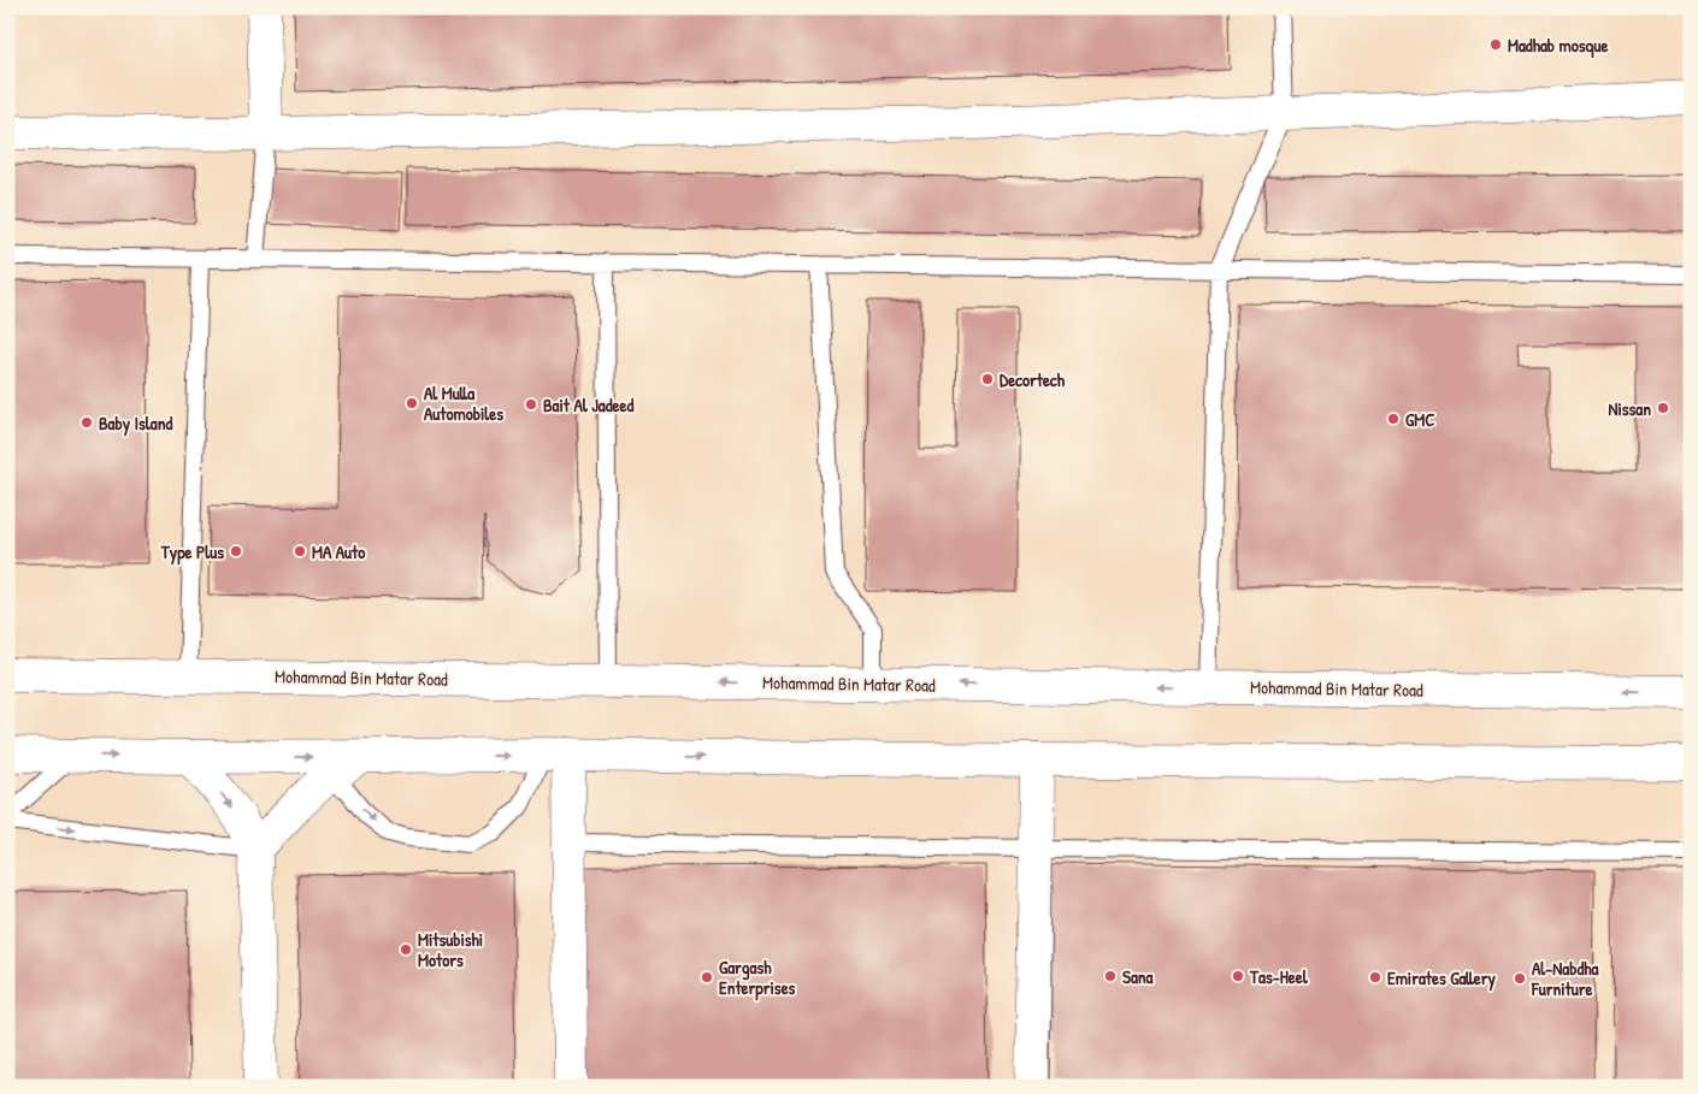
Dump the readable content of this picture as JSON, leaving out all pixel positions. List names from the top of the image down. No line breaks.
{"streets":{"street":["Mohammad Bin Matar Road"]},"places":["Madhab mosque","Decortech","Al Mulla Automobiles","Bait Al Jadeed","Nissan","GMC","Baby Island","Type Plus","MA Auto","Mitsubishi Motors","Sana","Tas-Heel","Gargash Enterprises","Emirates Gallery","Al-Nabdha Furniture"]}
